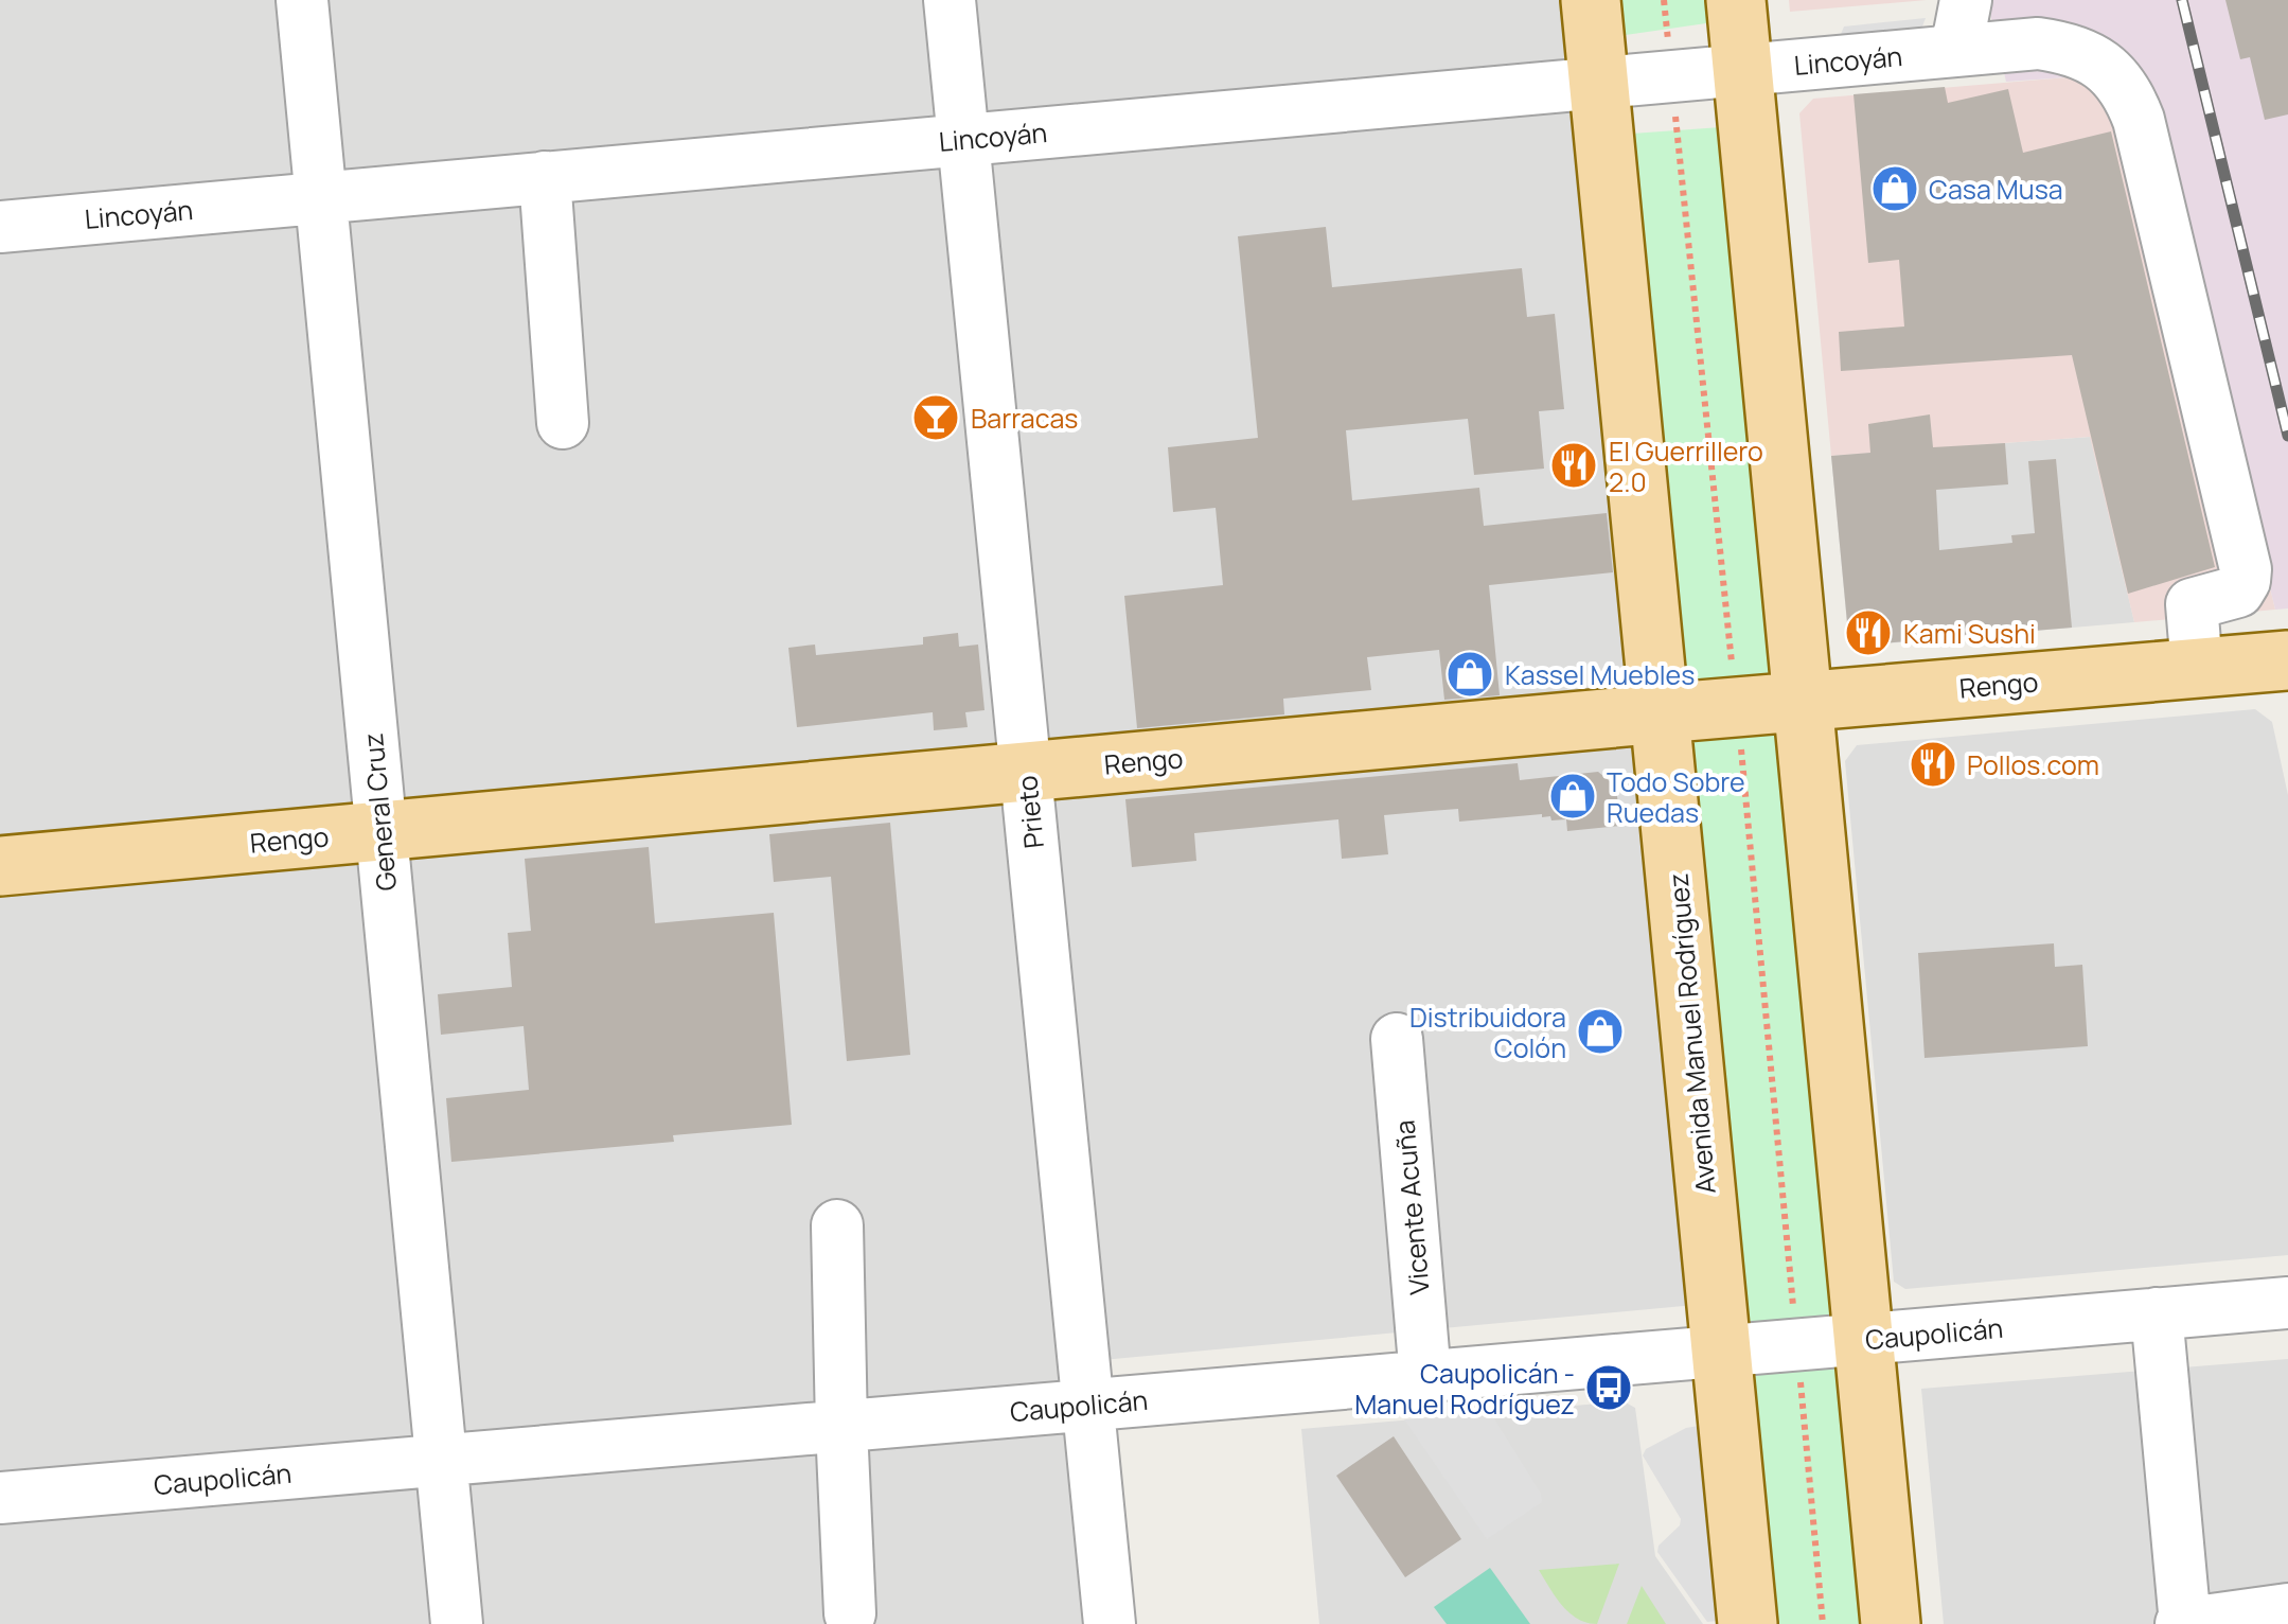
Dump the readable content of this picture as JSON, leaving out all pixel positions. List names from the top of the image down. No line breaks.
{"streets":{"main road":["Rengo","Avenida Manuel Rodríguez"],"street":["Lincoyán","General Cruz","Prieto","Vicente Acuña","Caupolicán"]},"crossings":[["Lincoyán","Rengo"],["Lincoyán","General Cruz"],["Lincoyán","Prieto"],["Lincoyán","Avenida Manuel Rodríguez"],["Rengo","General Cruz"],["Rengo","Prieto"],["Rengo","Avenida Manuel Rodríguez"],["General Cruz","Caupolicán"],["Prieto","Caupolicán"],["Avenida Manuel Rodríguez","Caupolicán"],["Vicente Acuña","Caupolicán"]],"places":{"shop":["Casa Musa","Kassel Muebles","Todo Sobre Ruedas","Distribuidora Colón"],"bar":["Barracas"],"restaurant":["El Guerrillero 2.0","Kami Sushi","Pollos.com"],"bus stop":["Caupolicán - Manuel Rodríguez"]}}
